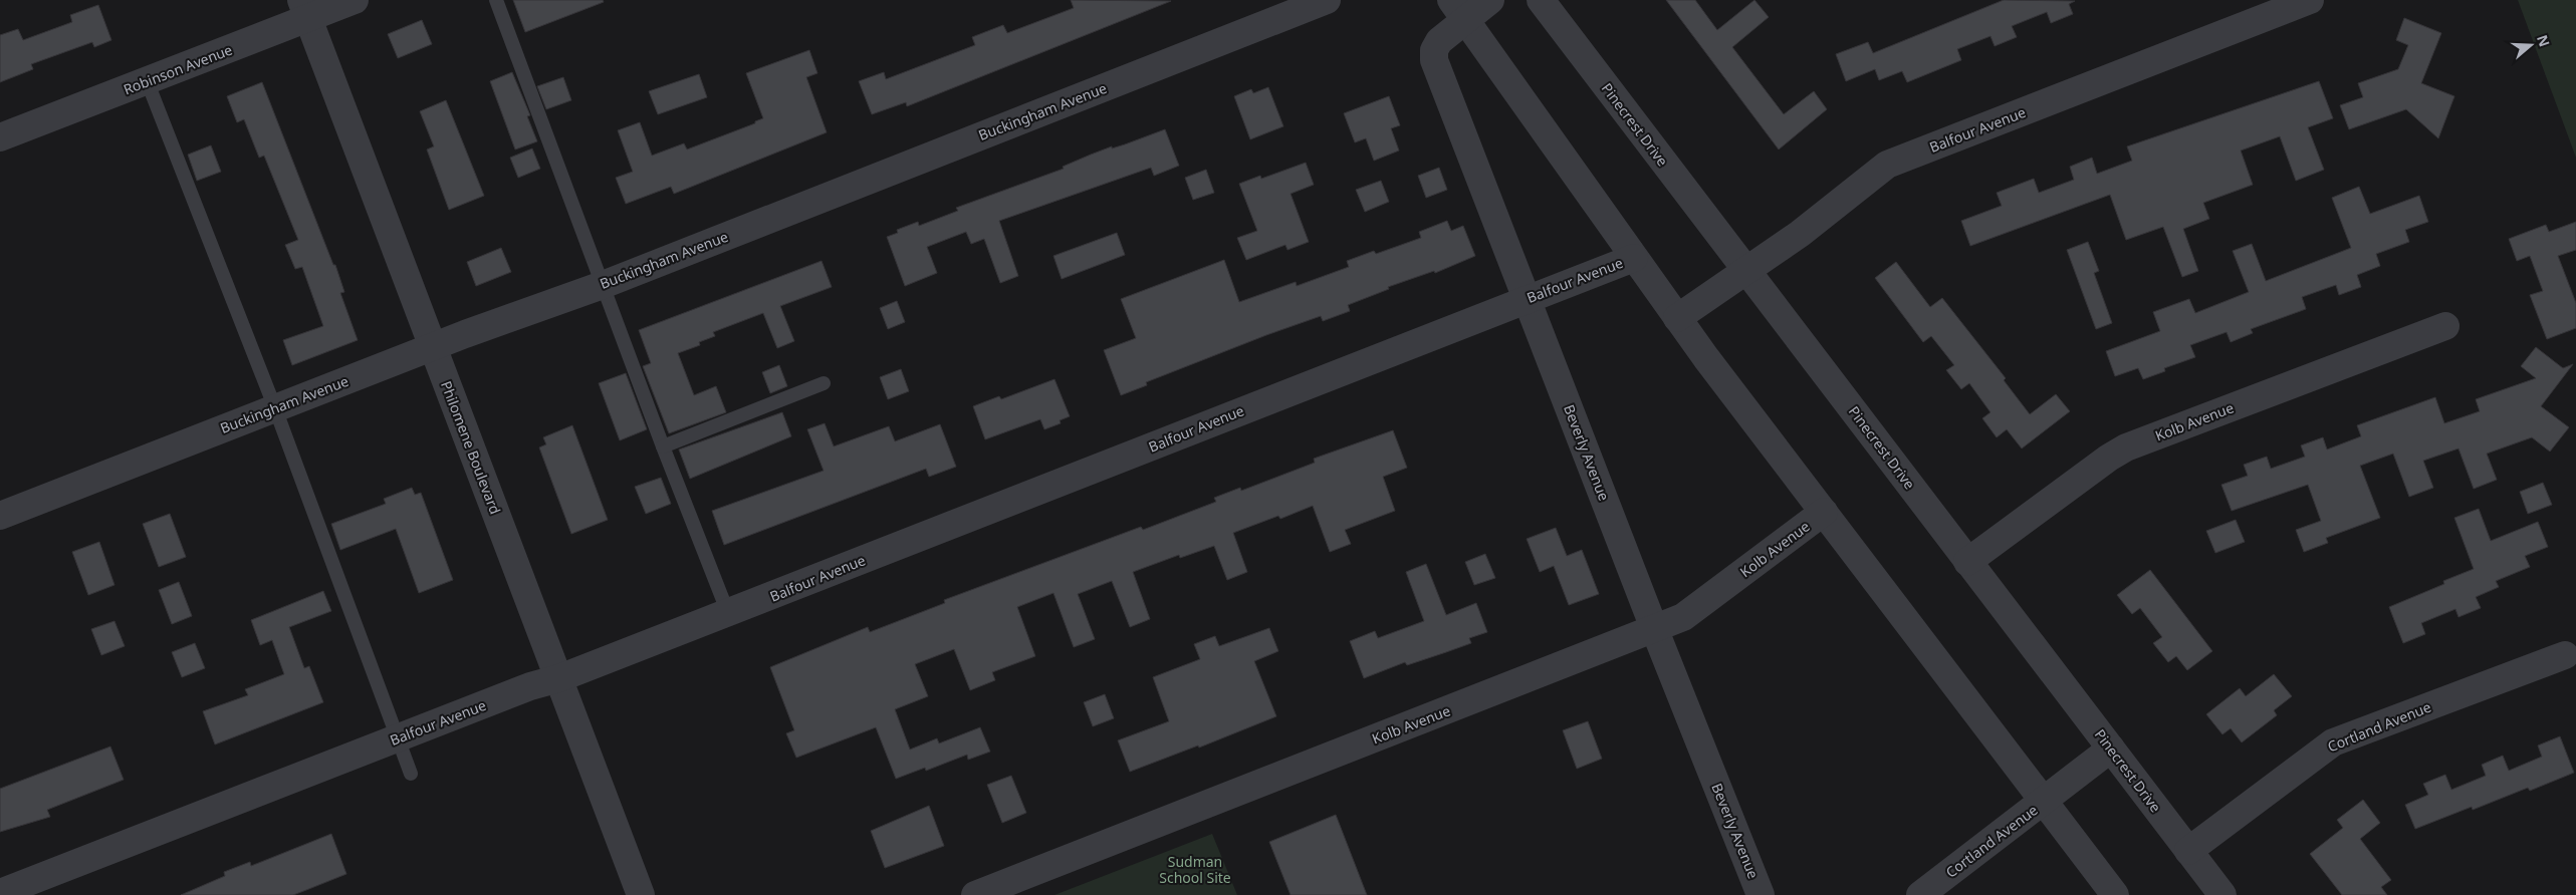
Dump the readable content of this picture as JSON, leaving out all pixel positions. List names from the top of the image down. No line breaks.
{"streets":{"street":["Robinson Avenue","Buckingham Avenue","Pinecrest Drive","Balfour Avenue","Kolb Avenue","Philomene Boulevard","Beverly Avenue","Cortland Avenue"]},"crossings":[["Robinson Avenue","Philomene Boulevard"],["Buckingham Avenue","Philomene Boulevard"],["Pinecrest Drive","Balfour Avenue"],["Pinecrest Drive","Kolb Avenue"],["Pinecrest Drive","Cortland Avenue"],["Balfour Avenue","Philomene Boulevard"],["Balfour Avenue","Beverly Avenue"],["Kolb Avenue","Beverly Avenue"]],"parks":["Sudman School Site"],"north":"right"}
